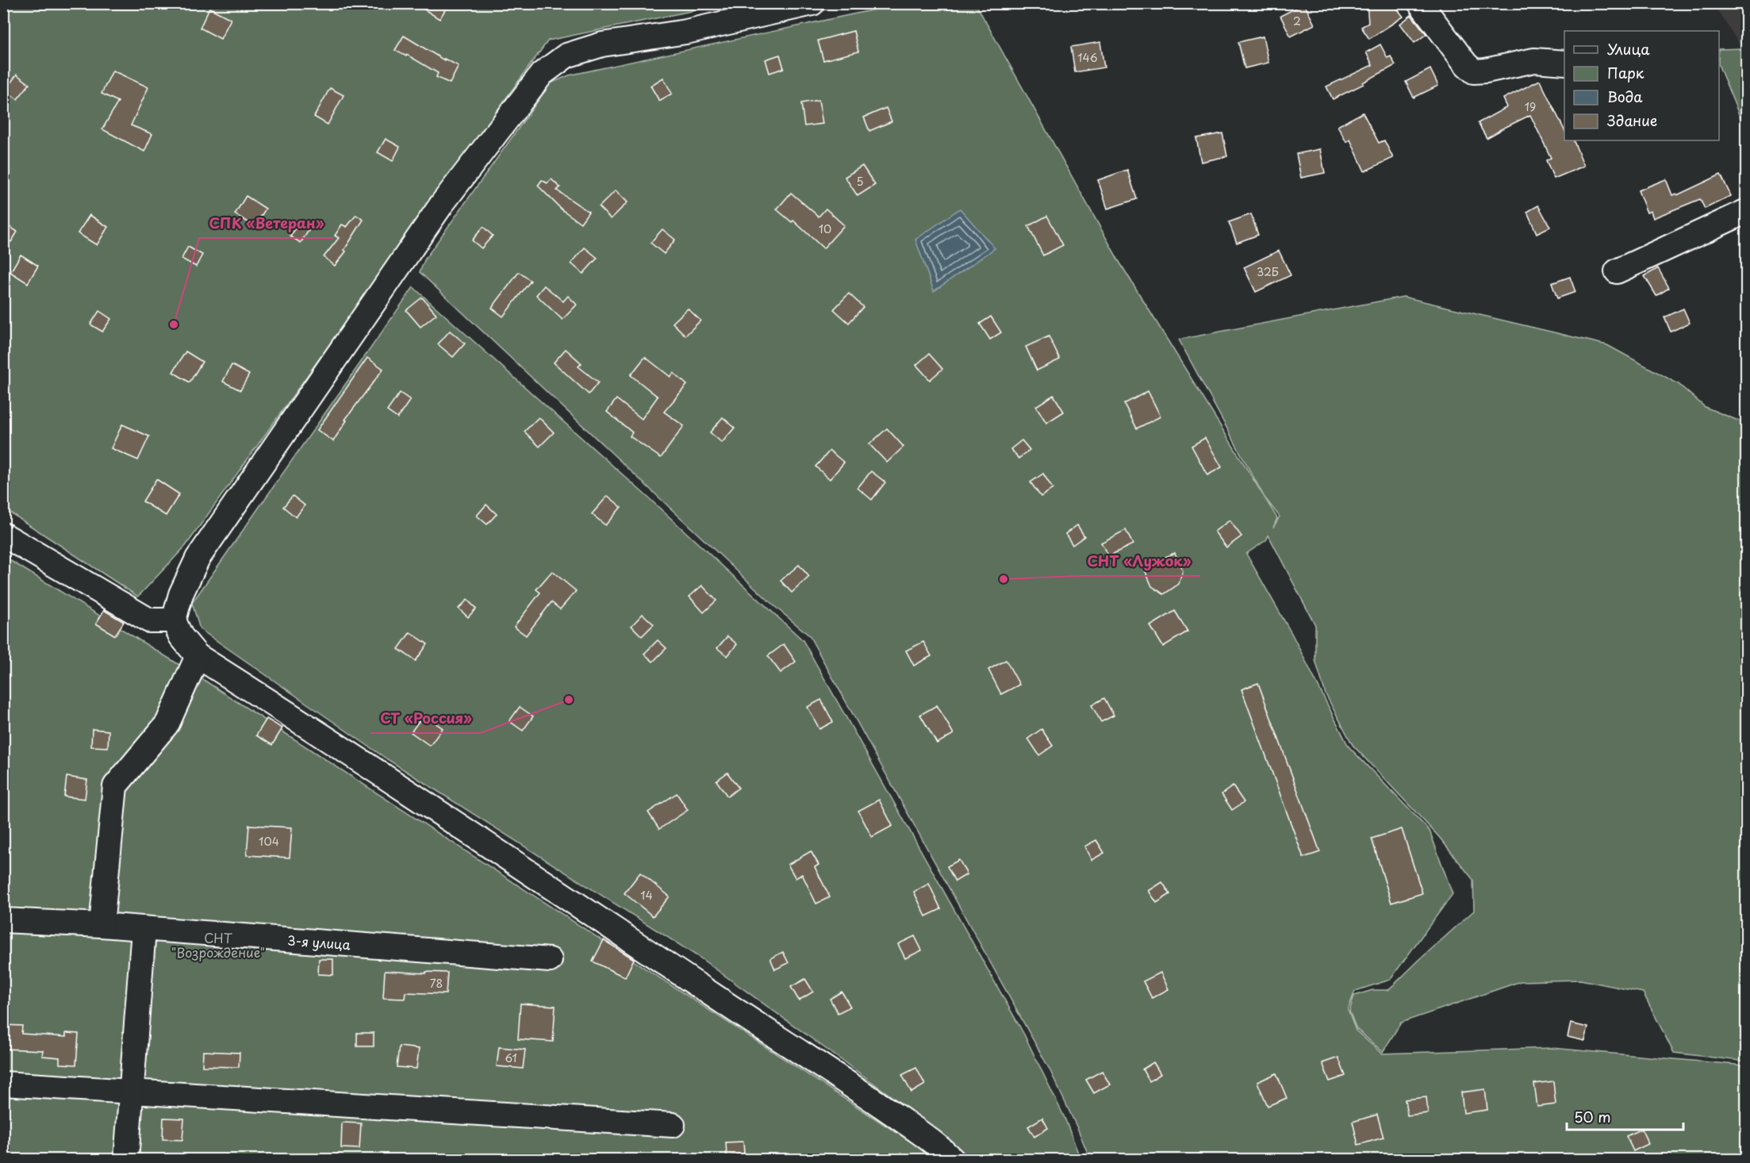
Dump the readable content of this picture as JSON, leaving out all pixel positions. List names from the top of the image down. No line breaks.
{"streets":{"street":["3-я улица"]},"parks":["СНТ \"Возрождение\""],"places":["СПК «Ветеран»","СНТ «Лужок»","СТ «Россия»"],"house_numbers":["2","146","19","5","10","32Б","104","14","78","61"],"legend":["Улица","Парк","Вода","Здание"],"scale_bar":"50 m"}
